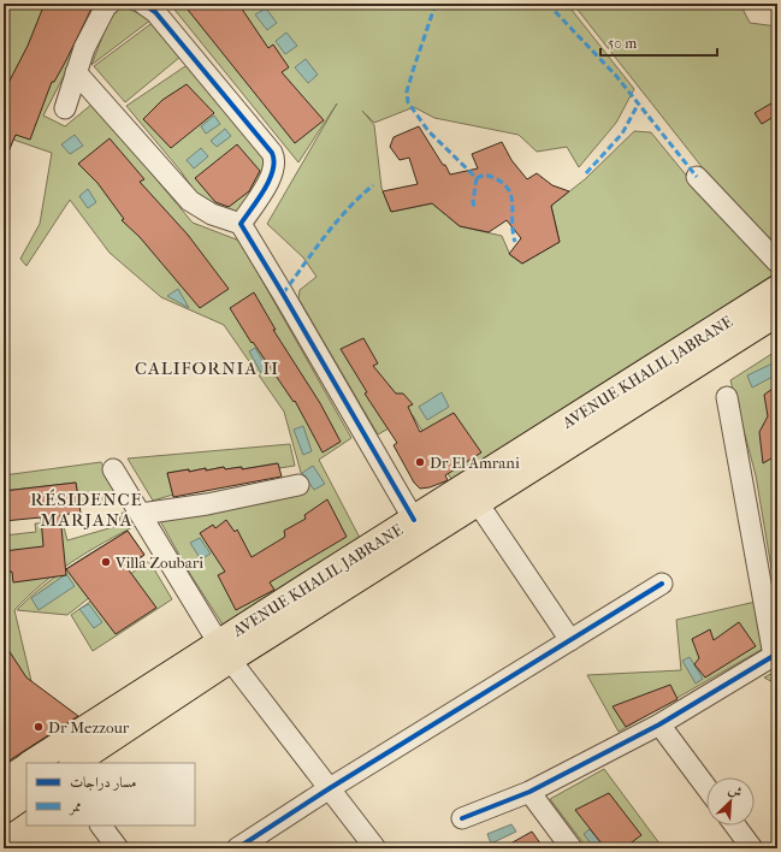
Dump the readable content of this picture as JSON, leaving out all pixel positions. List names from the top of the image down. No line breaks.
{"streets":{"main road":["AVENUE KHALIL JABRANE"]},"districts":["CALIFORNIA II","RÉSIDENCE MARJANA"],"places":["Dr El Amrani","Villa Zoubari","Dr Mezzour"],"legend":["مسار دراجات","ممر"],"scale_bar":"50 m","north":"top right"}
